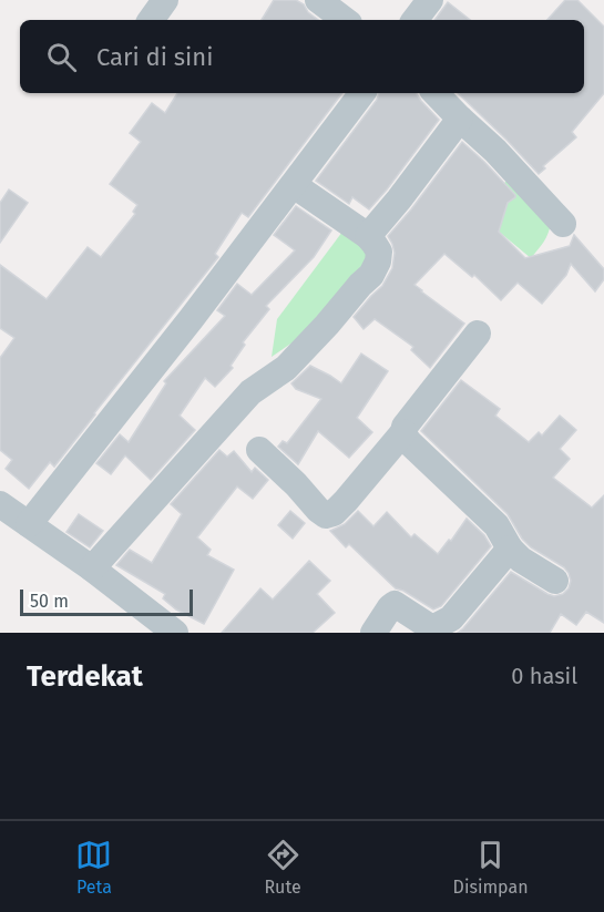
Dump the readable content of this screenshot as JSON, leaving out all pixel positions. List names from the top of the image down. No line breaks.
{"scale_bar":"50 m","page":{"search":"Cari di sini","scale":"50 m","heading":["Terdekat","0 hasil"],"nav":["Peta","Rute","Disimpan"]}}
